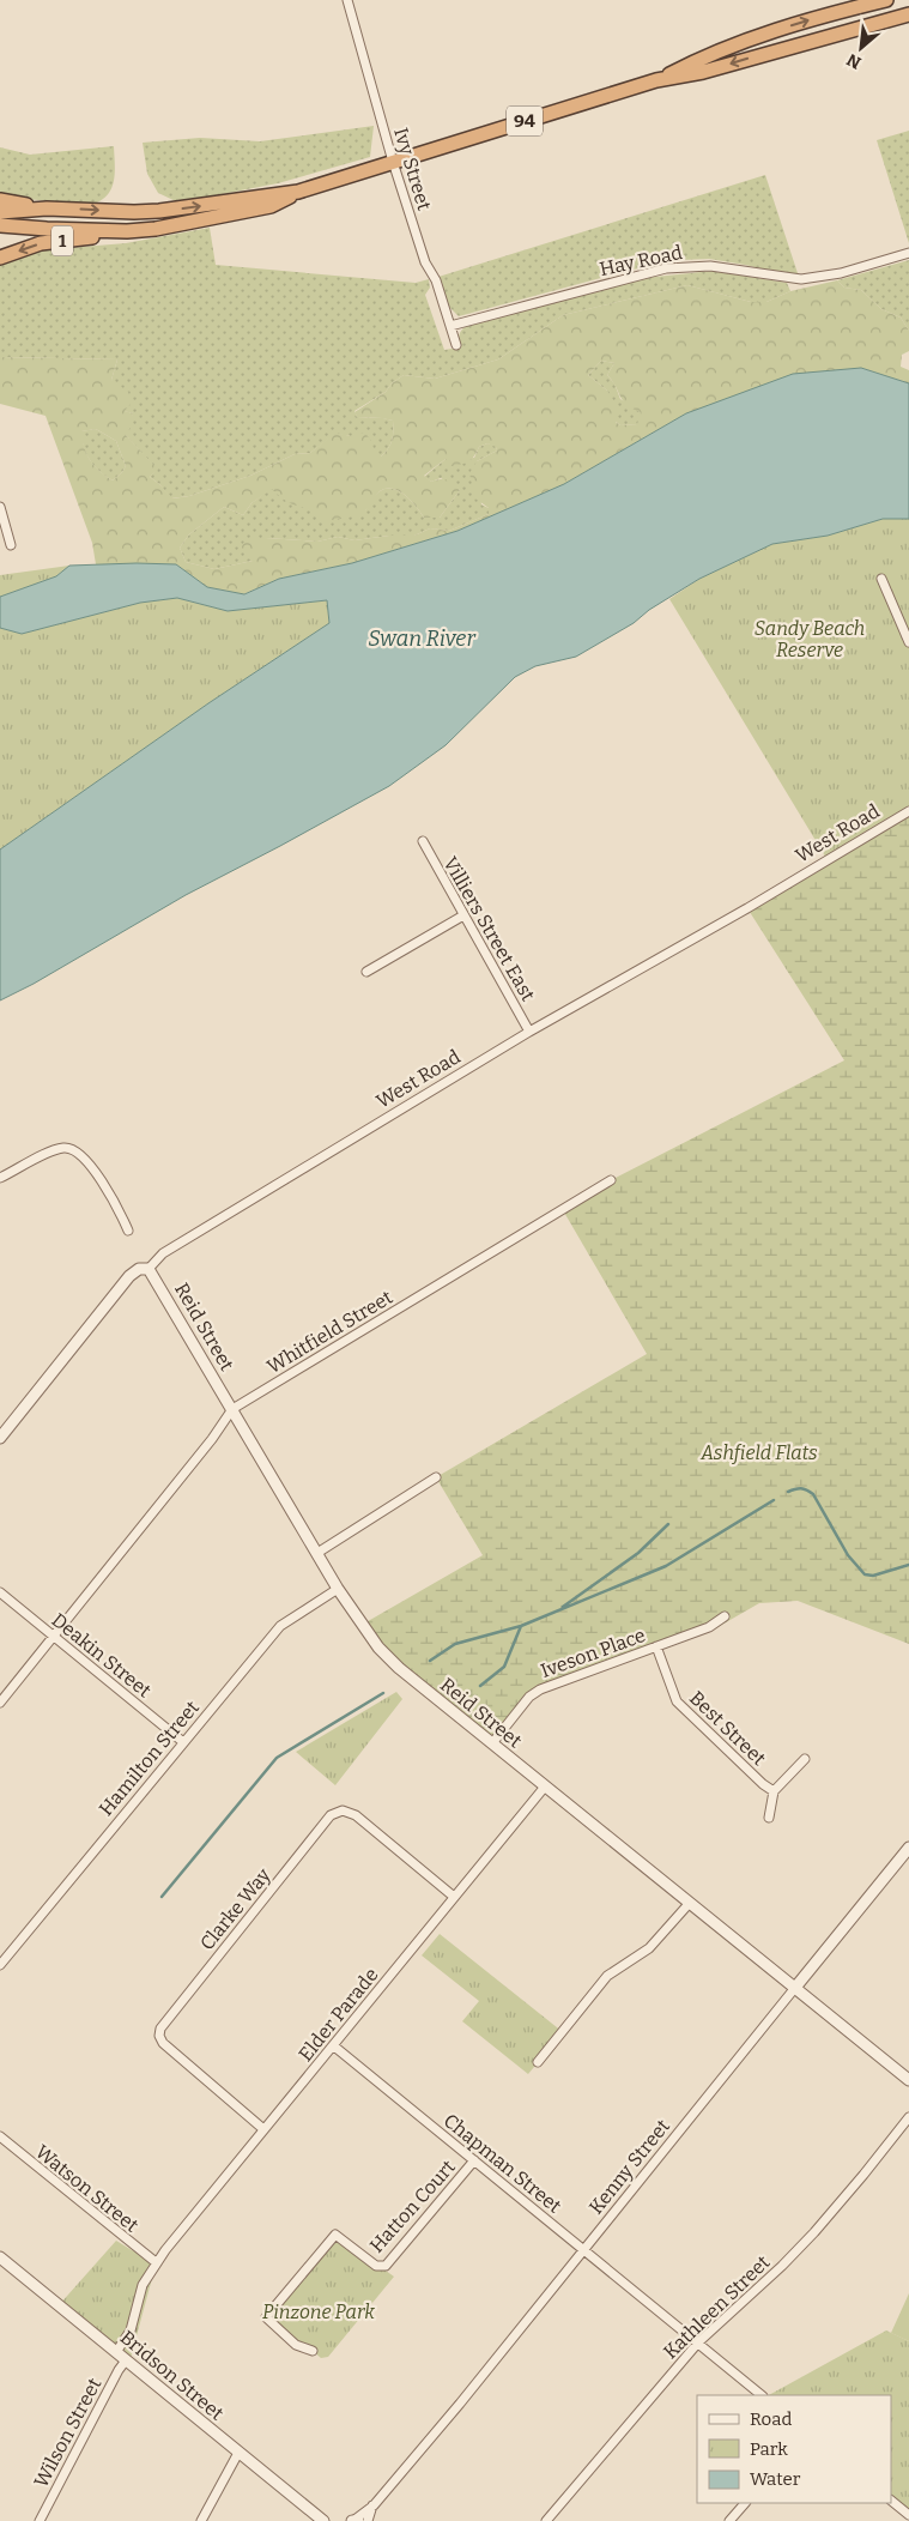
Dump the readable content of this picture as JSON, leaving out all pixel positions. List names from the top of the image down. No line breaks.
{"streets":{"highway":["94","1"],"street":["Ivy Street","Hay Road","West Road","Villiers Street East","Reid Street","Whitfield Street","Iveson Place","Deakin Street","Best Street","Hamilton Street","Clarke Way","Elder Parade","Chapman Street","Kenny Street","Watson Street","Hatton Court","Kathleen Street","Bridson Street","Wilson Street"]},"crossings":[["94","Ivy Street"],["94","1"],["Ivy Street","Hay Road"],["West Road","Villiers Street East"],["West Road","Reid Street"],["Reid Street","Whitfield Street"],["Reid Street","Iveson Place"],["Reid Street","Hamilton Street"],["Reid Street","Elder Parade"],["Reid Street","Kenny Street"],["Whitfield Street","Deakin Street"],["Iveson Place","Best Street"],["Deakin Street","Hamilton Street"],["Clarke Way","Elder Parade"],["Elder Parade","Chapman Street"],["Elder Parade","Watson Street"],["Chapman Street","Kenny Street"],["Chapman Street","Hatton Court"],["Chapman Street","Kathleen Street"],["Bridson Street","Wilson Street"]],"water":["Swan River"],"parks":["Sandy Beach Reserve","Ashfield Flats","Pinzone Park"],"legend":["Road","Park","Water"],"north":"bottom left"}
